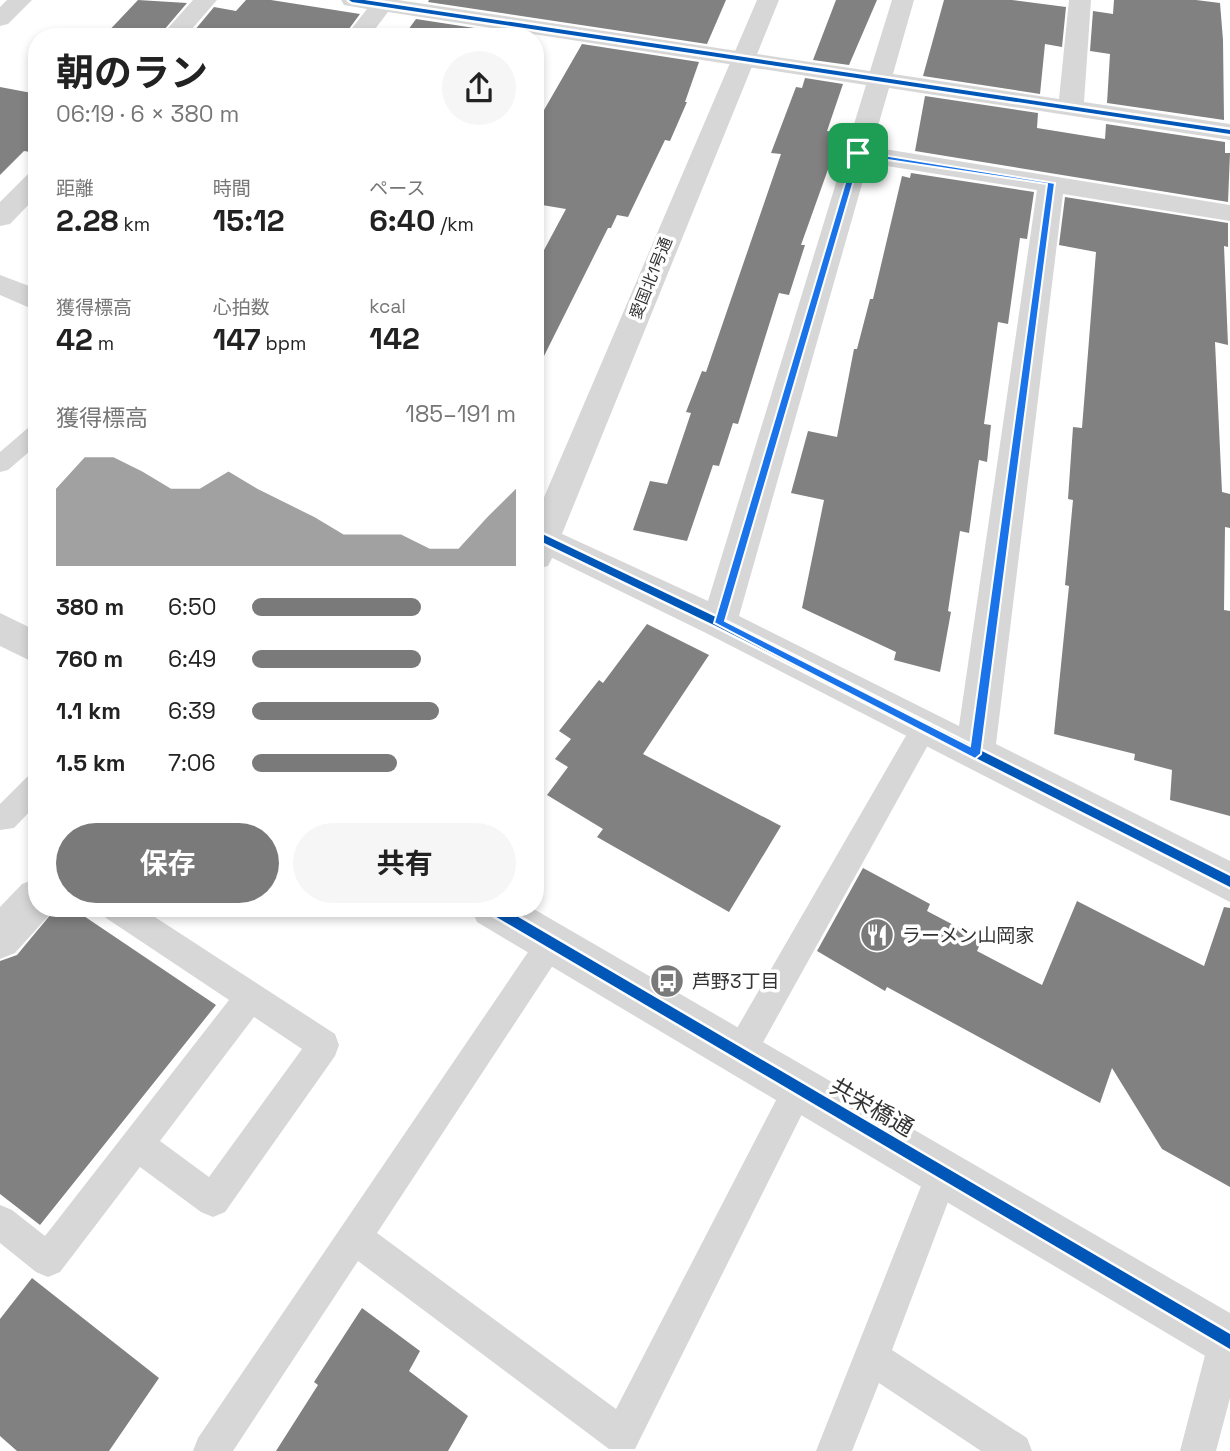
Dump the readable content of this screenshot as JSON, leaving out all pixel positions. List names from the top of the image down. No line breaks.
{"streets":{"street":["愛国北1号通","共栄橋通"]},"places":{"restaurant":["ラーメン山岡家"],"bus stop":["芦野3丁目"]},"page":{"heading":["朝のラン","06:19 · 6 × 380 m"],"stats":[["距離","2.28 km"],["時間","15:12"],["ペース","6:40 /km"],["獲得標高","42 m"],["心拍数","147 bpm"],["kcal","142"]],"chart":["獲得標高","185–191 m"],"list":[{"name":"380 m","note":"6:50"},{"name":"760 m","note":"6:49"},{"name":"1.1 km","note":"6:39"},{"name":"1.5 km","note":"7:06"}],"buttons":["保存","共有"]}}
